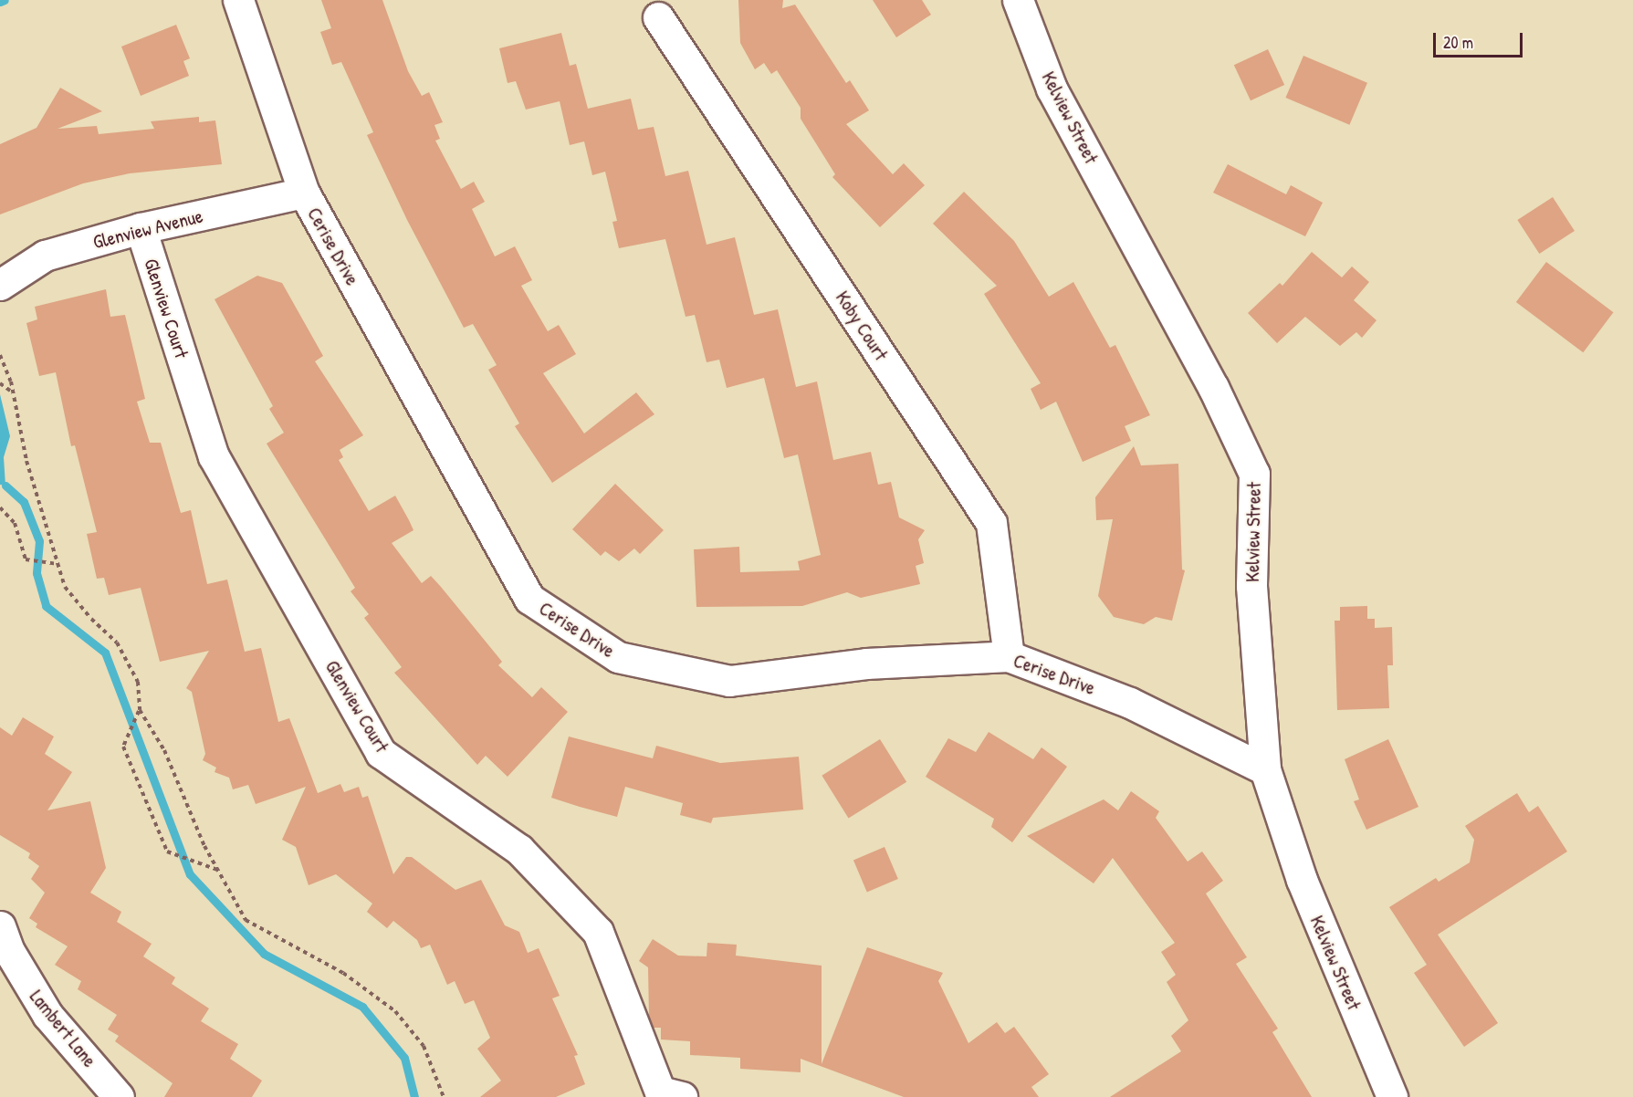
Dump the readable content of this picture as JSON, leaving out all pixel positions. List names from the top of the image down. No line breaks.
{"streets":{"street":["Kelview Street","Glenview Avenue","Cerise Drive","Glenview Court","Koby Court","Lambert Lane"]},"crossings":[["Kelview Street","Cerise Drive"],["Glenview Avenue","Cerise Drive"],["Glenview Avenue","Glenview Court"],["Cerise Drive","Koby Court"]],"scale_bar":"20 m"}
